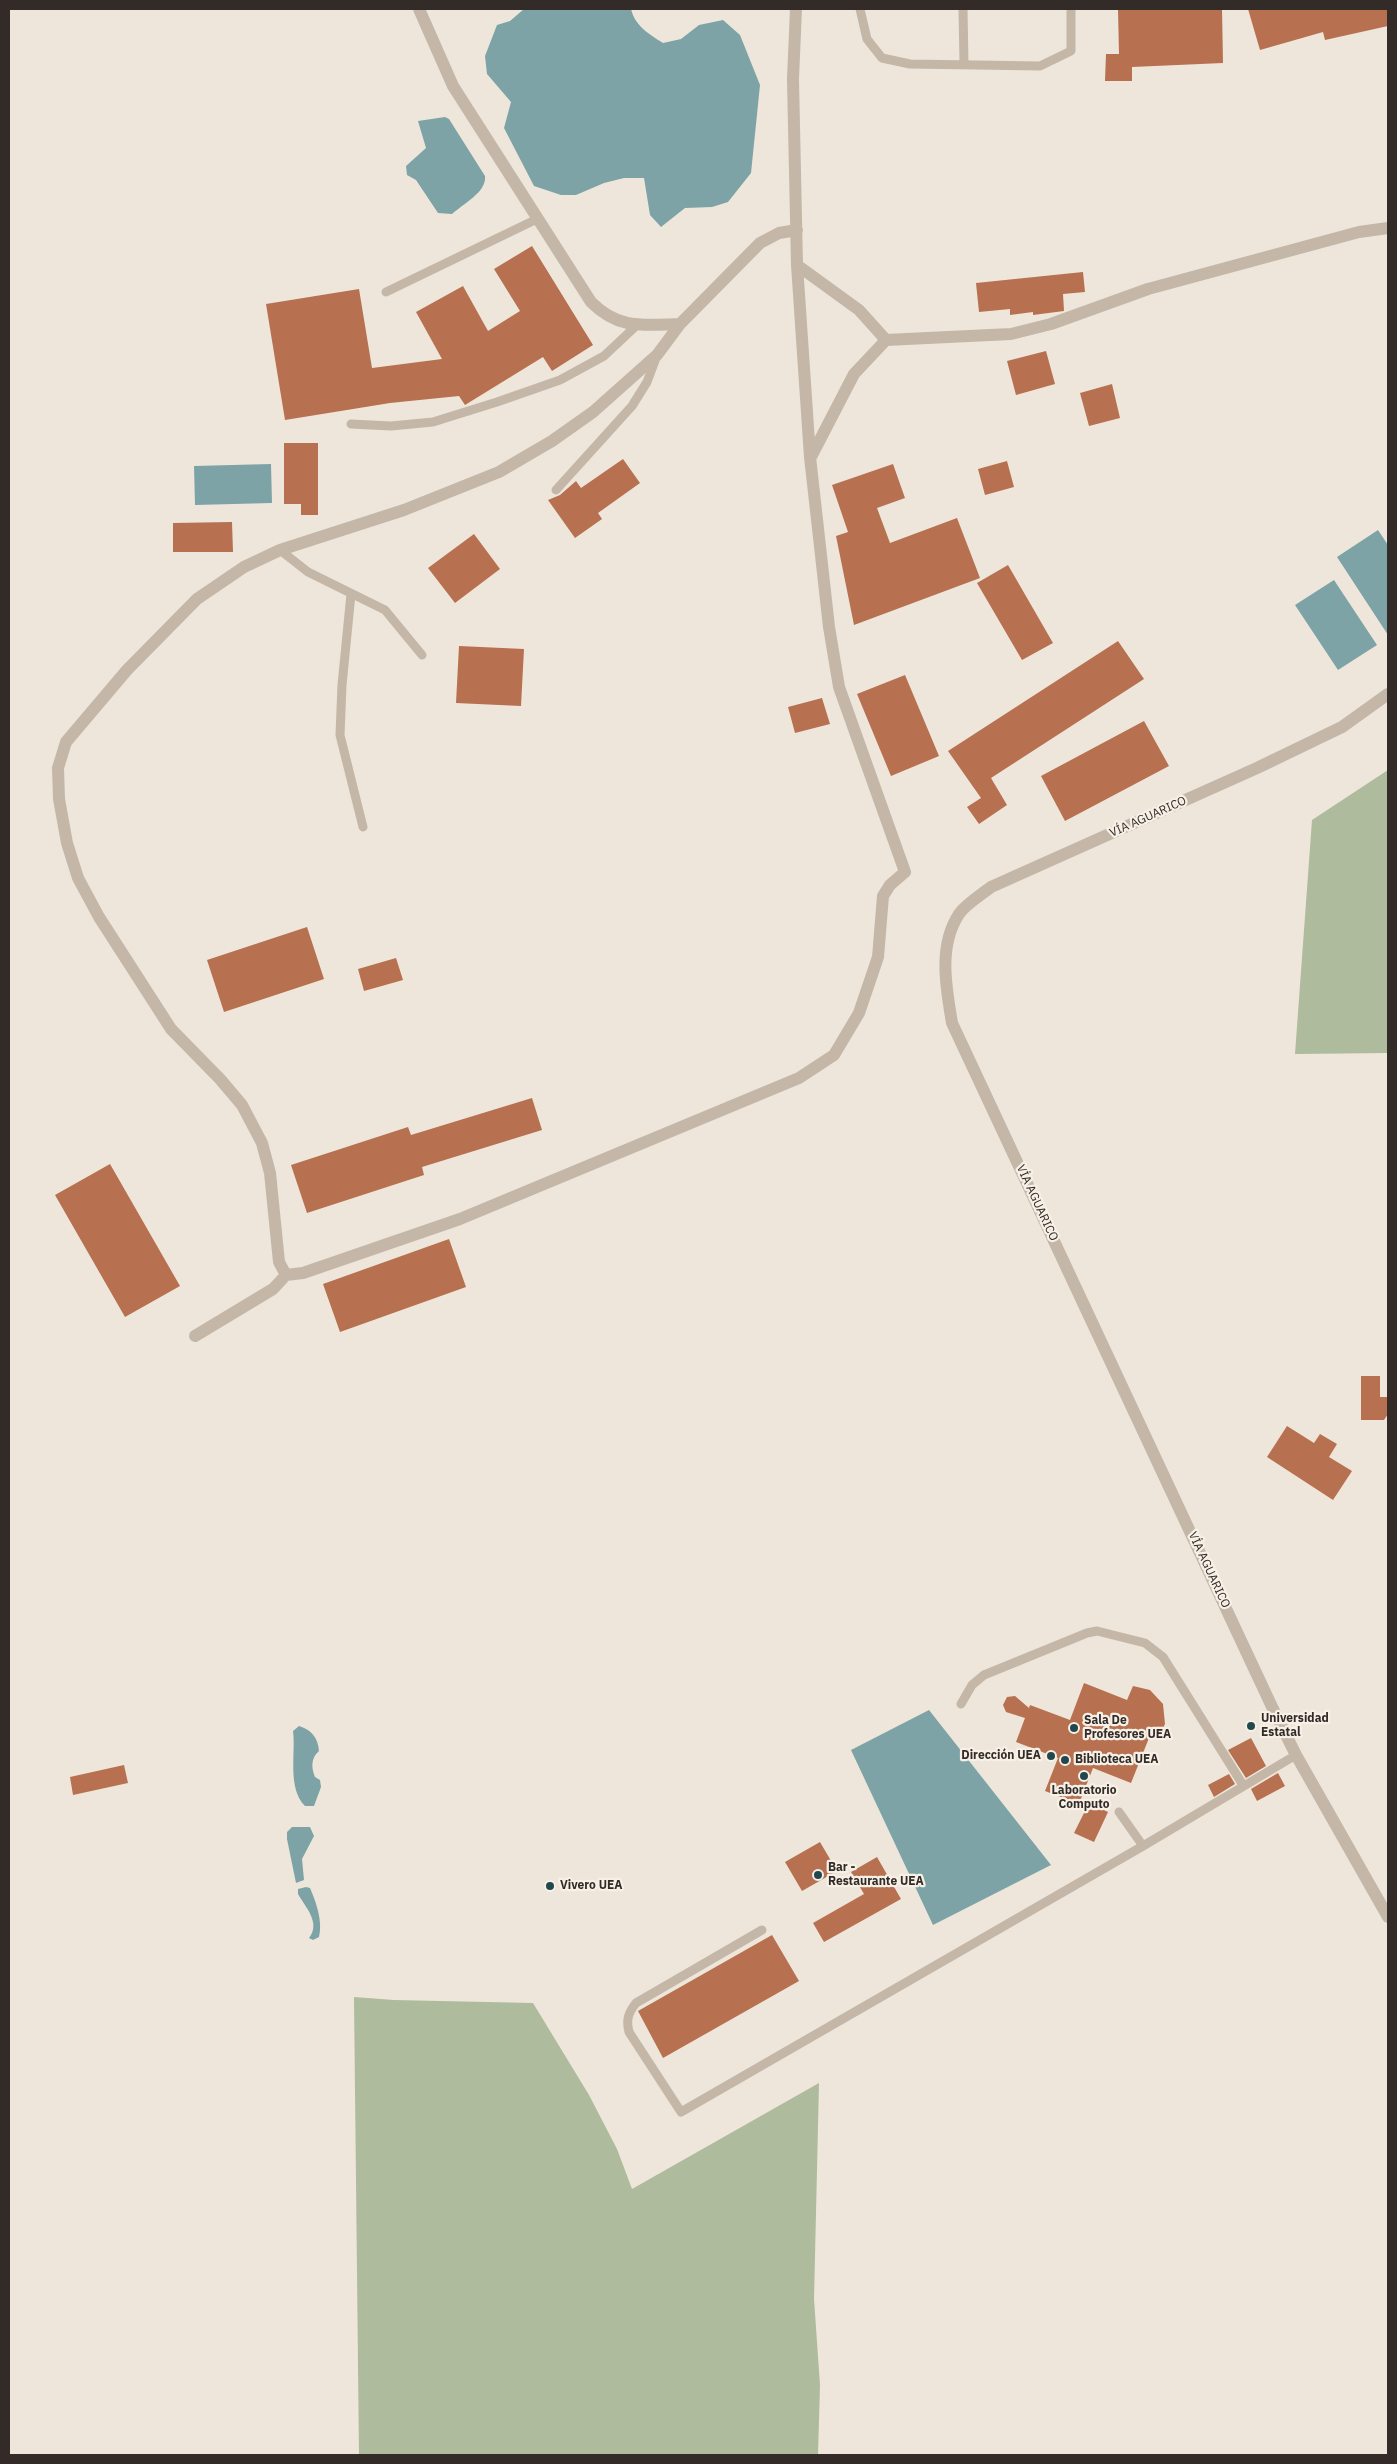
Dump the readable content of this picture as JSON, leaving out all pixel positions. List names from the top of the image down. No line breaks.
{"streets":{"street":["VÍA AGUARICO"]},"places":["Universidad Estatal","Sala De Profesores UEA","Dirección UEA","Biblioteca UEA","Laboratorio Computo","Bar - Restaurante UEA","Vivero UEA"]}
